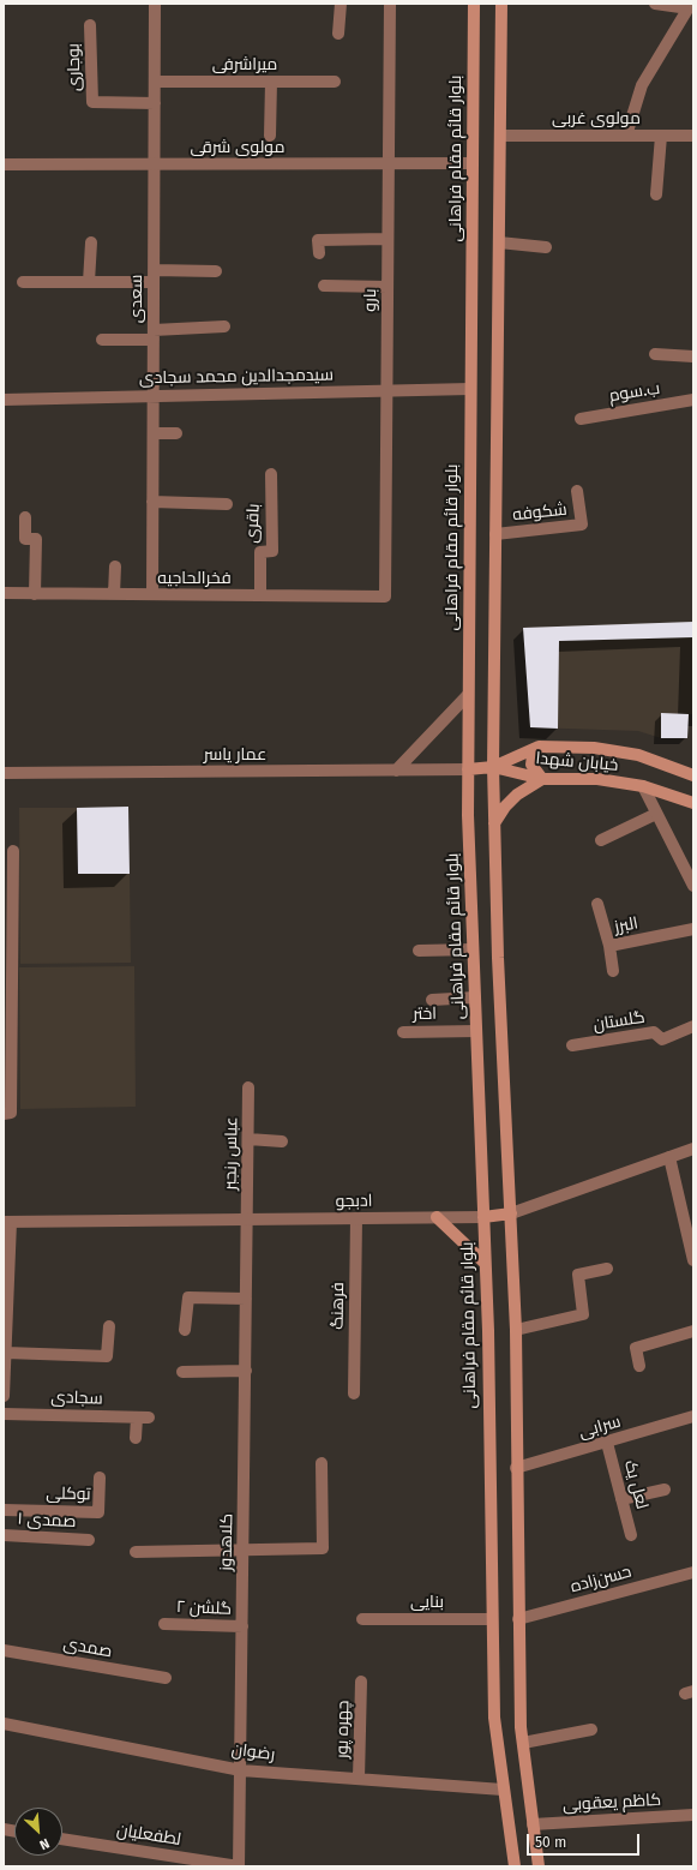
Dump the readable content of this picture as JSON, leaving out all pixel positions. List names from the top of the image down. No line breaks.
{"streets":{"main road":["بلوار قائم مقام فراهانی","خیابان شهدا","ادبجو"],"street":["میراشرفی","بوجاری","مولوی غربی","مولوی شرقی","سعدی","بارو","سیدمجدالدین محمد سجادی","ب.سوم","شکوفه","باقری","فخرالحاجیه","عمار یاسر","البرز","اختر","گلستان","عباس رنجبر","فرهنگ","سجادی","سرابی","لعل یک","توکلی","صمدی ۱","کلاهدوز","حسن‌زاده","بنایی","گلشن ۲","صمدی","چهره پور","رضوان","کاظم یعقوبی","لطفعلیان"]},"crossings":[["میراشرفی","سعدی"],["بوجاری","سعدی"],["مولوی شرقی","بلوار قائم مقام فراهانی"],["مولوی شرقی","سعدی"],["مولوی شرقی","بارو"],["بلوار قائم مقام فراهانی","سیدمجدالدین محمد سجادی"],["بلوار قائم مقام فراهانی","عمار یاسر"],["بلوار قائم مقام فراهانی","اختر"],["بلوار قائم مقام فراهانی","ادبجو"],["بلوار قائم مقام فراهانی","بنایی"],["بلوار قائم مقام فراهانی","رضوان"],["سعدی","سیدمجدالدین محمد سجادی"],["سعدی","فخرالحاجیه"],["بارو","سیدمجدالدین محمد سجادی"],["بارو","فخرالحاجیه"],["باقری","فخرالحاجیه"],["عباس رنجبر","ادبجو"],["عباس رنجبر","کلاهدوز"],["ادبجو","فرهنگ"],["ادبجو","کلاهدوز"],["سرابی","لعل یک"],["کلاهدوز","گلشن ۲"],["کلاهدوز","رضوان"],["کلاهدوز","لطفعلیان"],["چهره پور","رضوان"]],"scale_bar":"50 m","north":"bottom right"}
